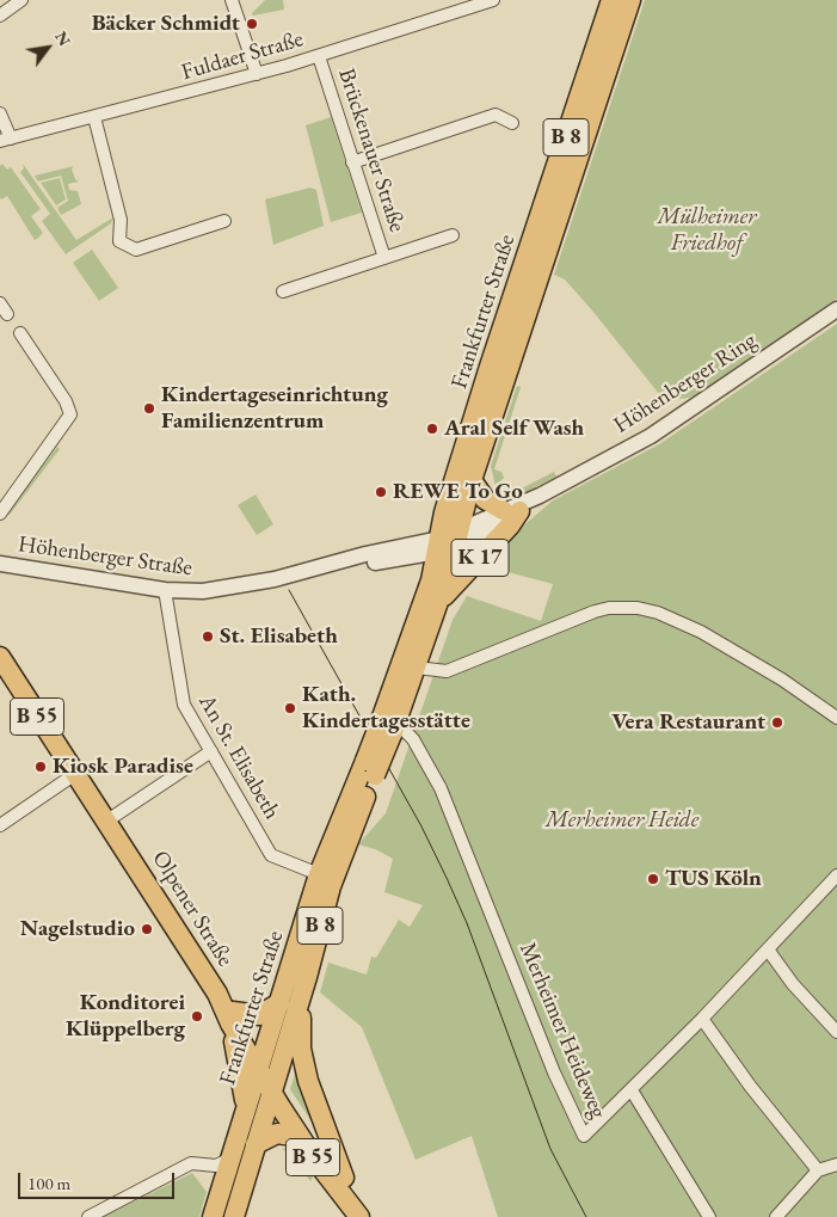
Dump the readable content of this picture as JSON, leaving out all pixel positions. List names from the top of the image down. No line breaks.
{"streets":{"main road":["B 8","Frankfurter Straße","K 17","B 55","Olpener Straße"],"street":["Fuldaer Straße","Brückenauer Straße","Höhenberger Ring","Höhenberger Straße","An St. Elisabeth","Merheimer Heideweg"]},"crossings":[["Fuldaer Straße","Brückenauer Straße"],["Frankfurter Straße","Höhenberger Straße"],["Frankfurter Straße","K 17"],["Frankfurter Straße","B 55"],["Frankfurter Straße","An St. Elisabeth"],["Frankfurter Straße","Olpener Straße"],["Frankfurter Straße","Merheimer Heideweg"],["Höhenberger Ring","K 17"],["Höhenberger Straße","K 17"],["Höhenberger Straße","An St. Elisabeth"],["B 55","Olpener Straße"]],"parks":["Mülheimer Friedhof","Merheimer Heide"],"places":["Bäcker Schmidt","Kindertageseinrichtung Familienzentrum","Aral Self Wash","REWE To Go","St. Elisabeth","Kath. Kindertagesstätte","Vera Restaurant","Kiosk Paradise","TUS Köln","Nagelstudio","Konditorei Klüppelberg"],"scale_bar":"100 m","north":"top right"}
